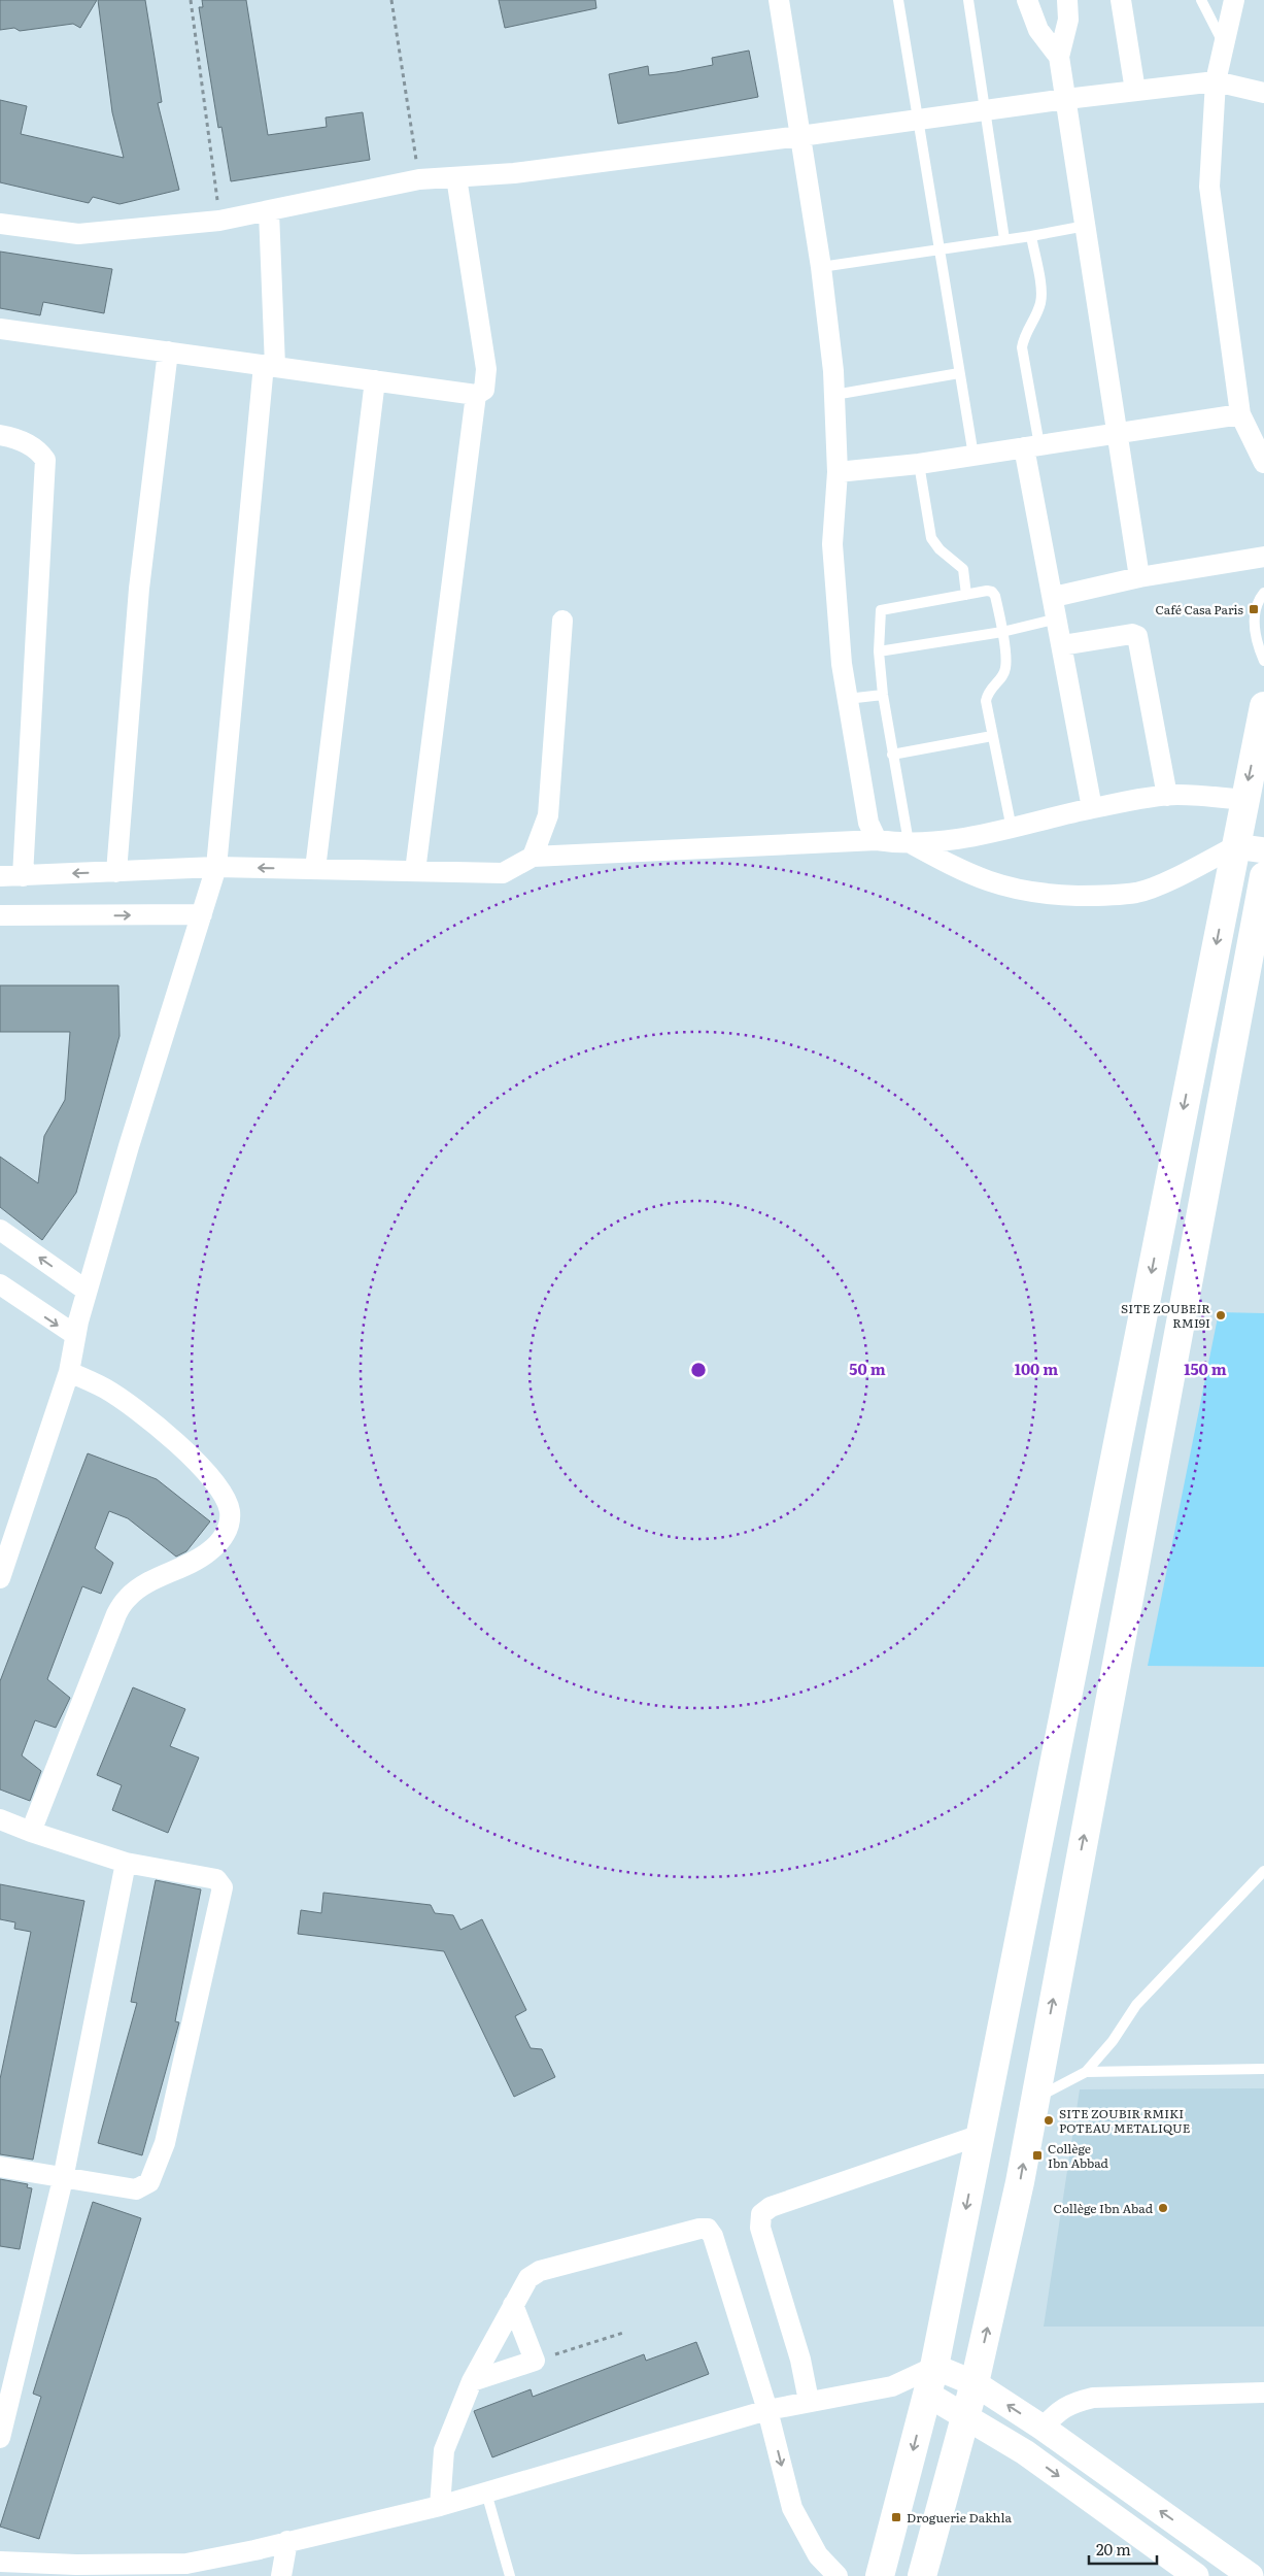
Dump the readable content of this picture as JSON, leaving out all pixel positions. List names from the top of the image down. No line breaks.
{"places":{"transit":["Café Casa Paris","Collège Ibn Abbad","Droguerie Dakhla"],"other":["SITE ZOUBEIR RMI9I","SITE ZOUBIR RMIKI POTEAU METALIQUE","Collège Ibn Abad"]},"scale_bar":"20 m","rings":["50 m","100 m","150 m"]}
